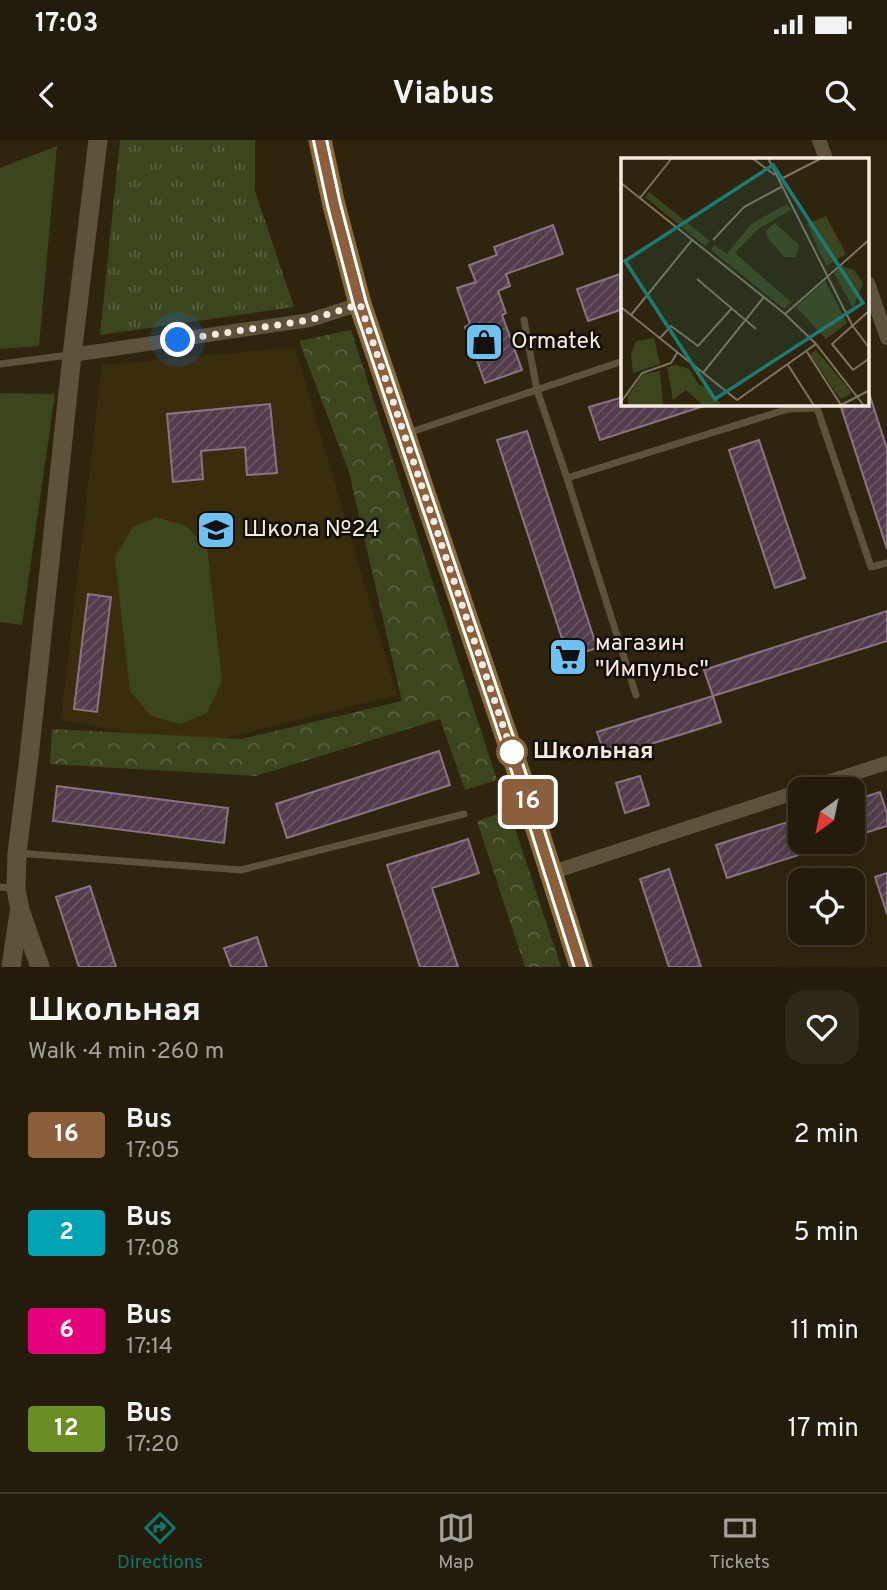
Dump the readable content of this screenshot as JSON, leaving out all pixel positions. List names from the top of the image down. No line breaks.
{"places":{"shop":["Ormatek"],"school or university":["Школа №24"],"supermarket":["магазин \"Импульс\""],"other":["Школьная"]},"lines":["bus line 16"],"north":"bottom left","page":{"status":"17:03","header":"Viabus","on_map":"16","heading":["Школьная","Walk · 4 min · 260 m"],"list":[{"mark":"16","name":"Bus","note":"17:05","value":"2 min"},{"mark":"2","name":"Bus","note":"17:08","value":"5 min"},{"mark":"6","name":"Bus","note":"17:14","value":"11 min"},{"mark":"12","name":"Bus","note":"17:20","value":"17 min"}],"tabs":["Directions","Map","Tickets"]}}
